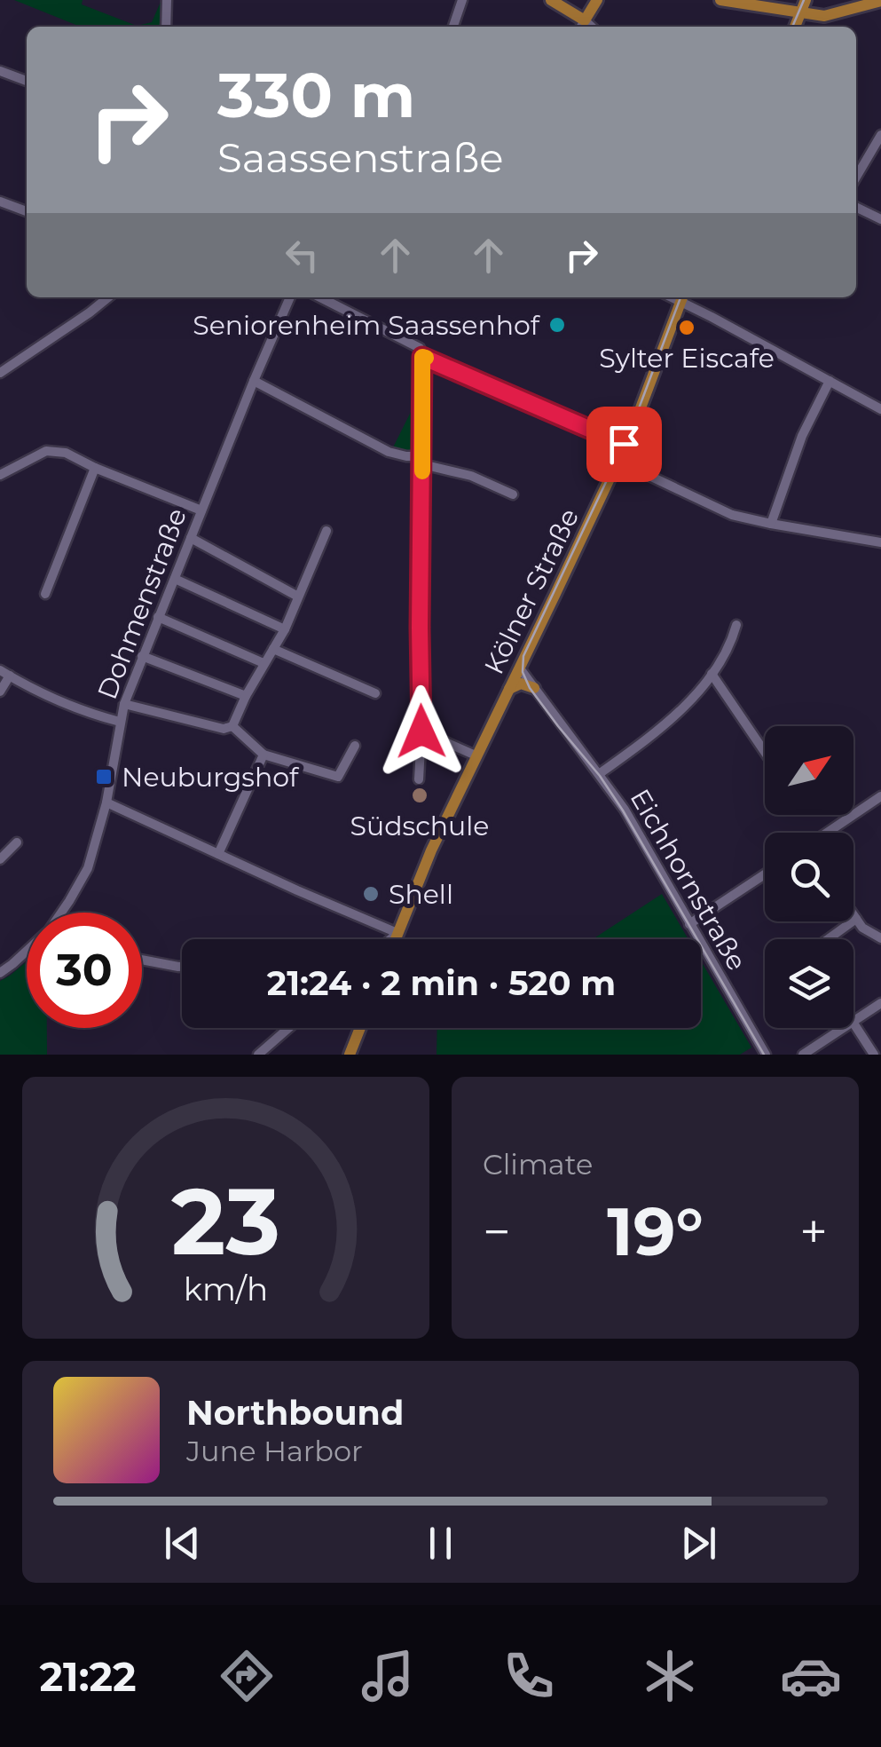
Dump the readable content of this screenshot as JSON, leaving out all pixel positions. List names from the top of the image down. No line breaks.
{"streets":{"main road":["Kölner Straße"],"street":["Dohmenstraße","Eichhornstraße"]},"crossings":[["Kölner Straße","Eichhornstraße"]],"places":{"other":["Seniorenheim Saassenhof","Sylter Eiscafe","Südschule","Shell"],"transit":["Neuburgshof"]},"north":"top right","page":{"turn":["330 m","Saassenstraße"],"limit":"30","trip":"21:24 · 2 min · 520 m","tile":"Climate","heat":["−","19°","+"],"song":["Northbound","June Harbor"],"tabs":"21:22","gauge":["23","km/h"]}}
